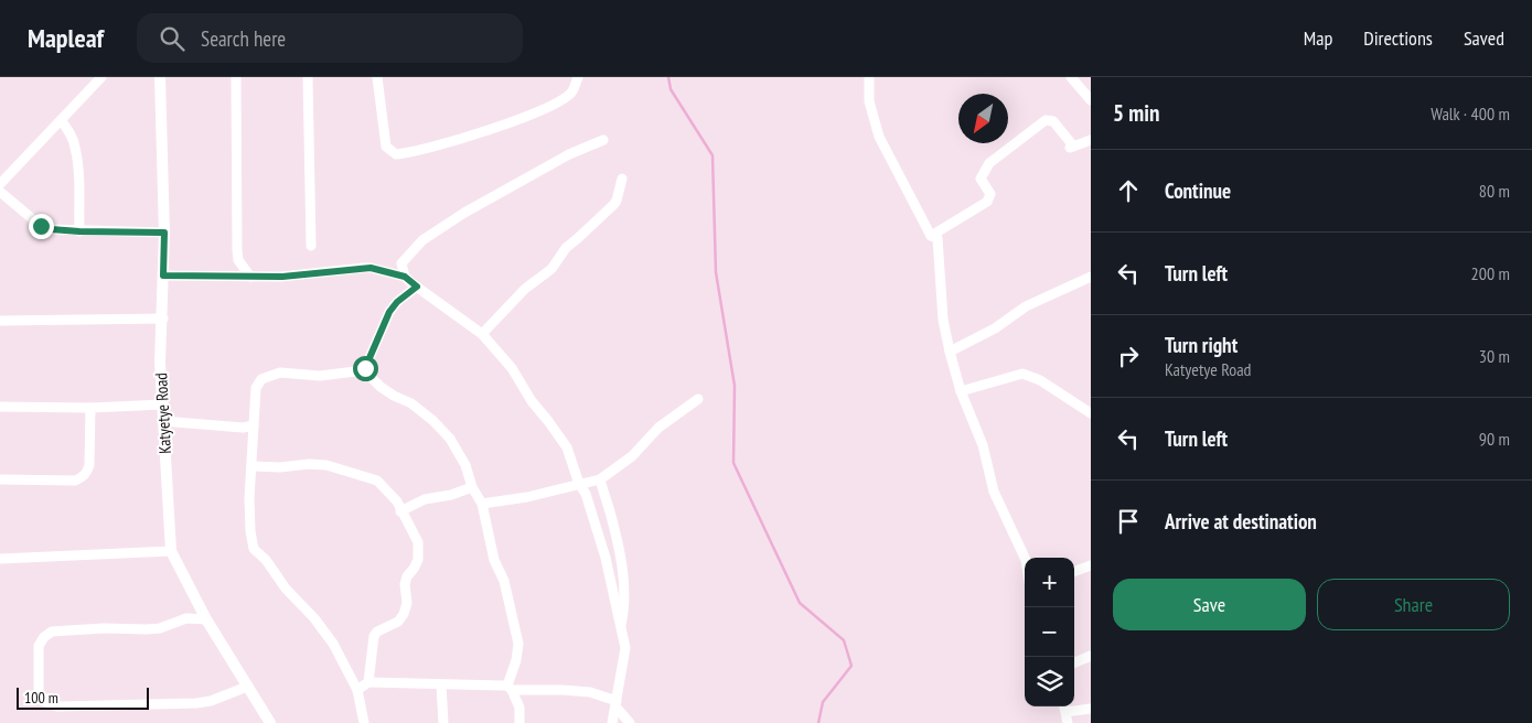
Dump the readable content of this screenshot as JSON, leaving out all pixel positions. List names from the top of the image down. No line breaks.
{"streets":{"street":["Katyetye Road"]},"scale_bar":"100 m","north":"bottom left","page":{"header":"Mapleaf","search":"Search here","nav":["Map","Directions","Saved"],"heading":["5 min","Walk · 400 m"],"list":[["Continue","80 m"],["Turn left","200 m"],["Turn right","Katyetye Road","30 m"],["Turn left","90 m"],"Arrive at destination"],"map_buttons":["+","−"],"buttons":["Save","Share"],"scale":"100 m"}}
